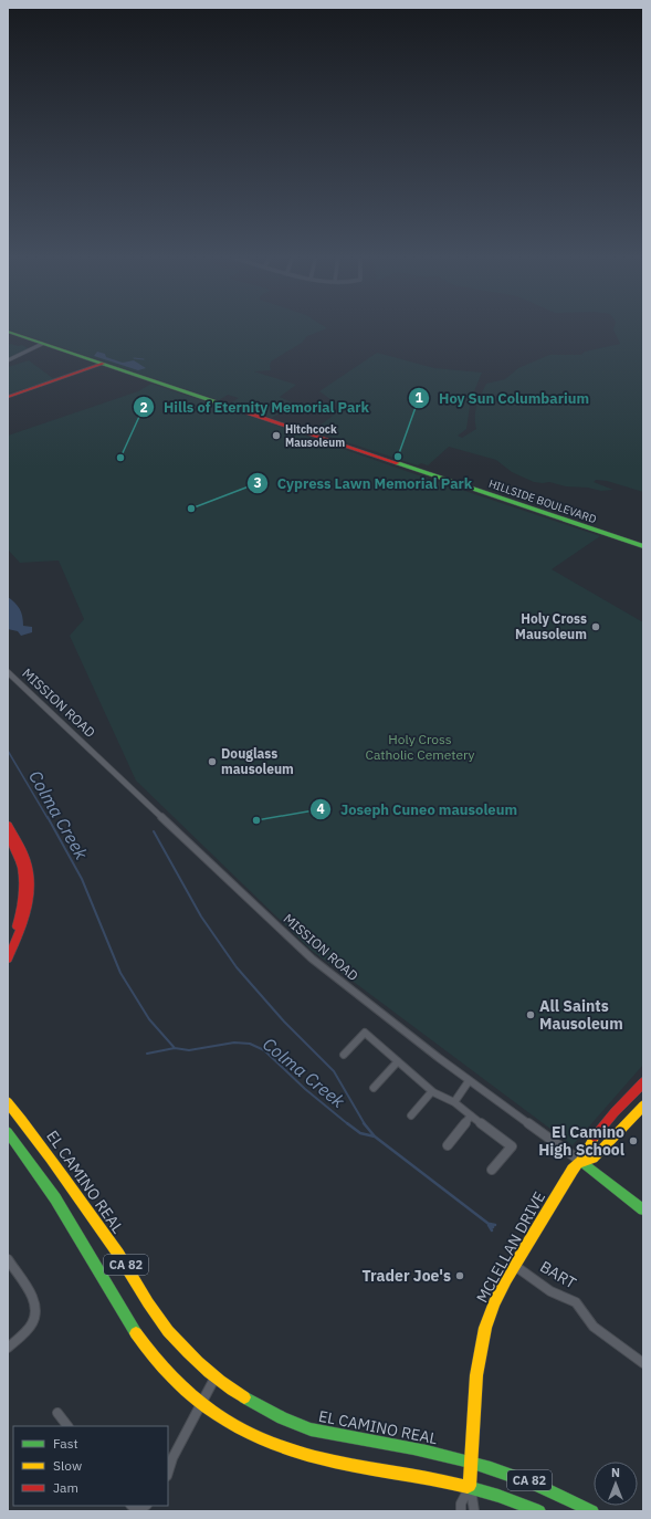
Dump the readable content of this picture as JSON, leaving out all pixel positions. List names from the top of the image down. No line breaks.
{"streets":{"main road":["HILLSIDE BOULEVARD","MISSION ROAD","EL CAMINO REAL","MCLELLAN DRIVE","CA 82"],"street":["BART"]},"crossings":[["MISSION ROAD","MCLELLAN DRIVE"],["EL CAMINO REAL","MCLELLAN DRIVE"],["MCLELLAN DRIVE","CA 82"],["MCLELLAN DRIVE","BART"]],"water":["Colma Creek"],"parks":["Holy Cross Catholic Cemetery"],"places":["Hitchcock Mausoleum","Hoy Sun Columbarium","Hills of Eternity Memorial Park","Cypress Lawn Memorial Park","Holy Cross Mausoleum","Douglass mausoleum","Joseph Cuneo mausoleum","All Saints Mausoleum","El Camino High School","Trader Joe's"],"legend":["Fast","Slow","Jam"],"north":"top"}
